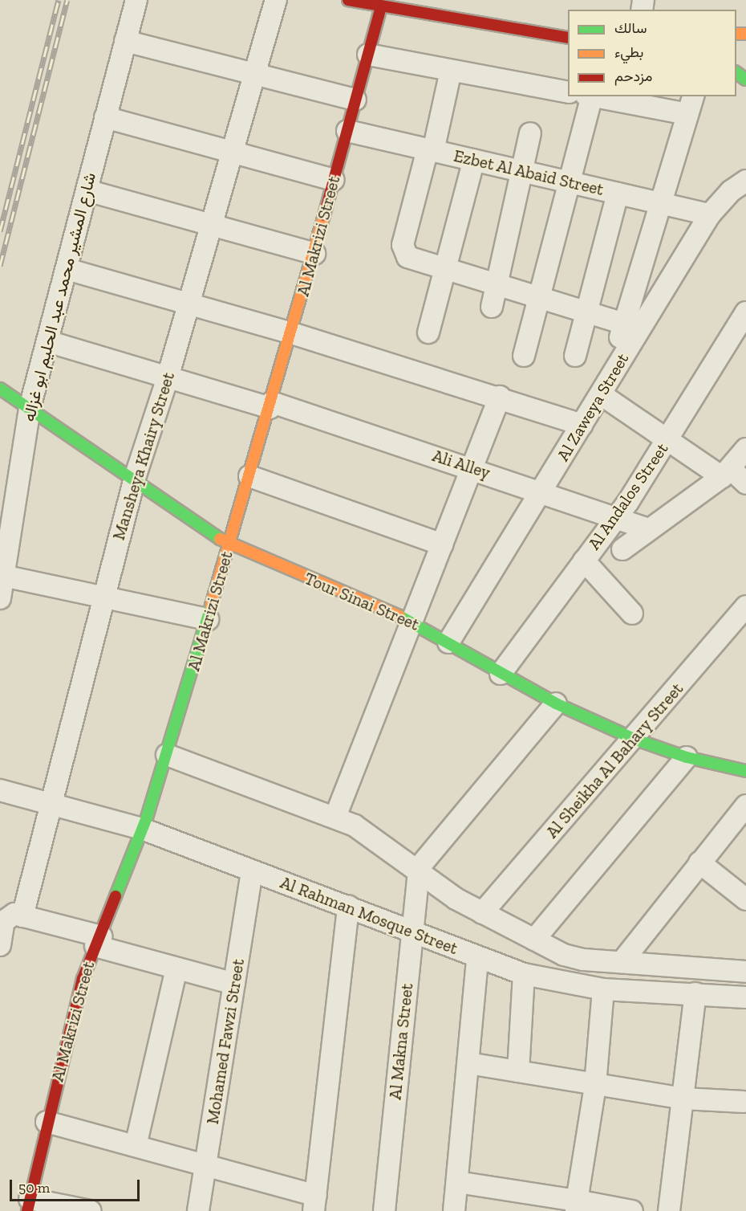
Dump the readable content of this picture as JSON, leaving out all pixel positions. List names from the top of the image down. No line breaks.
{"streets":{"street":["Ezbet Al Abaid Street","Al Makrizi Street","شارع المشير محمد عبد الحليم ابو غزاله","Al Zaweya Street","Mansheya Khairy Street","Ali Alley","Al Andalos Street","Tour Sinai Street","Al Sheikha Al Bahary Street","Al Rahman Mosque Street","Mohamed Fawzi Street","Al Makna Street"]},"crossings":[["Ezbet Al Abaid Street","Al Makrizi Street"],["Ezbet Al Abaid Street","Al Zaweya Street"],["Al Makrizi Street","Ali Alley"],["Al Makrizi Street","Tour Sinai Street"],["Al Makrizi Street","Al Rahman Mosque Street"],["شارع المشير محمد عبد الحليم ابو غزاله","Ali Alley"],["شارع المشير محمد عبد الحليم ابو غزاله","Tour Sinai Street"],["Al Zaweya Street","Ali Alley"],["Al Zaweya Street","Tour Sinai Street"],["Mansheya Khairy Street","Ali Alley"],["Mansheya Khairy Street","Tour Sinai Street"],["Mansheya Khairy Street","Al Rahman Mosque Street"],["Ali Alley","Al Andalos Street"],["Al Andalos Street","Tour Sinai Street"],["Tour Sinai Street","Al Sheikha Al Bahary Street"],["Al Rahman Mosque Street","Mohamed Fawzi Street"],["Al Rahman Mosque Street","Al Makna Street"]],"legend":["سالك","بطيء","مزدحم"],"scale_bar":"50 m"}
